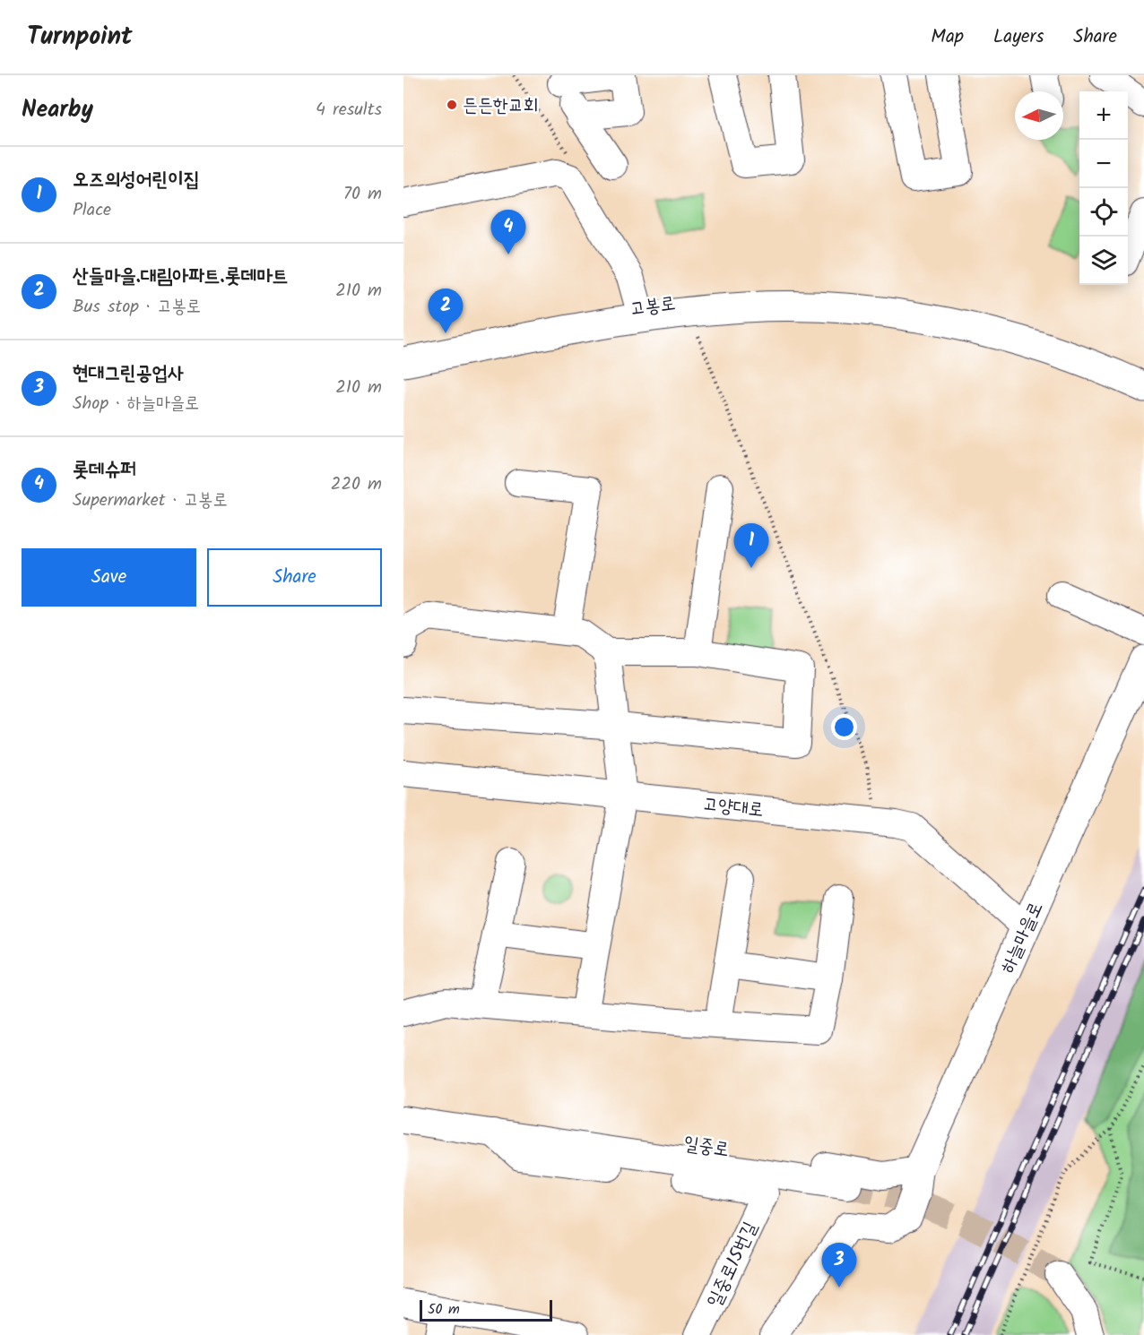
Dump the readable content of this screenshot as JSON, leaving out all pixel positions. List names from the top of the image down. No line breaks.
{"streets":{"main road":["고봉로","하늘마을로"],"street":["고양대로","일중로","일중로15번길"]},"crossings":[["고양대로","하늘마을로"],["하늘마을로","일중로"],["일중로","일중로15번길"]],"places":["든든한교회"],"scale_bar":"50 m","north":"left","page":{"header":"Turnpoint","nav":["Map","Layers","Share"],"heading":["Nearby","4 results"],"map_buttons":["+","−"],"list":[{"mark":"1","name":"오즈의성어린이집","note":"Place","value":"70 m"},{"mark":"2","name":"산들마을.대림아파트.롯데마트","note":"Bus stop · 고봉로","value":"210 m"},{"mark":"3","name":"현대그린공업사","note":"Shop · 하늘마을로","value":"210 m"},{"mark":"4","name":"롯데슈퍼","note":"Supermarket · 고봉로","value":"220 m"}],"pins":["4","2","1","3"],"buttons":["Save","Share"],"scale":"50 m"}}
